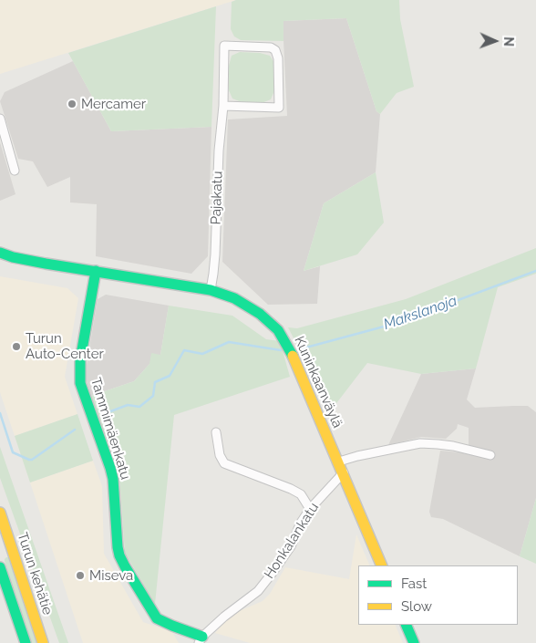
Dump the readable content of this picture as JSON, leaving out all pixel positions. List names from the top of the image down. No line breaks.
{"streets":{"main road":["Kuninkaanväylä","Tammimäenkatu","Turun kehätie"],"street":["Pajakatu","Honkalankatu"]},"crossings":[["Pajakatu","Kuninkaanväylä"],["Kuninkaanväylä","Tammimäenkatu"],["Kuninkaanväylä","Honkalankatu"],["Tammimäenkatu","Honkalankatu"]],"water":["Makslanoja"],"places":["Mercamer","Turun Auto-Center","Miseva"],"legend":["Fast","Slow"],"north":"right"}
